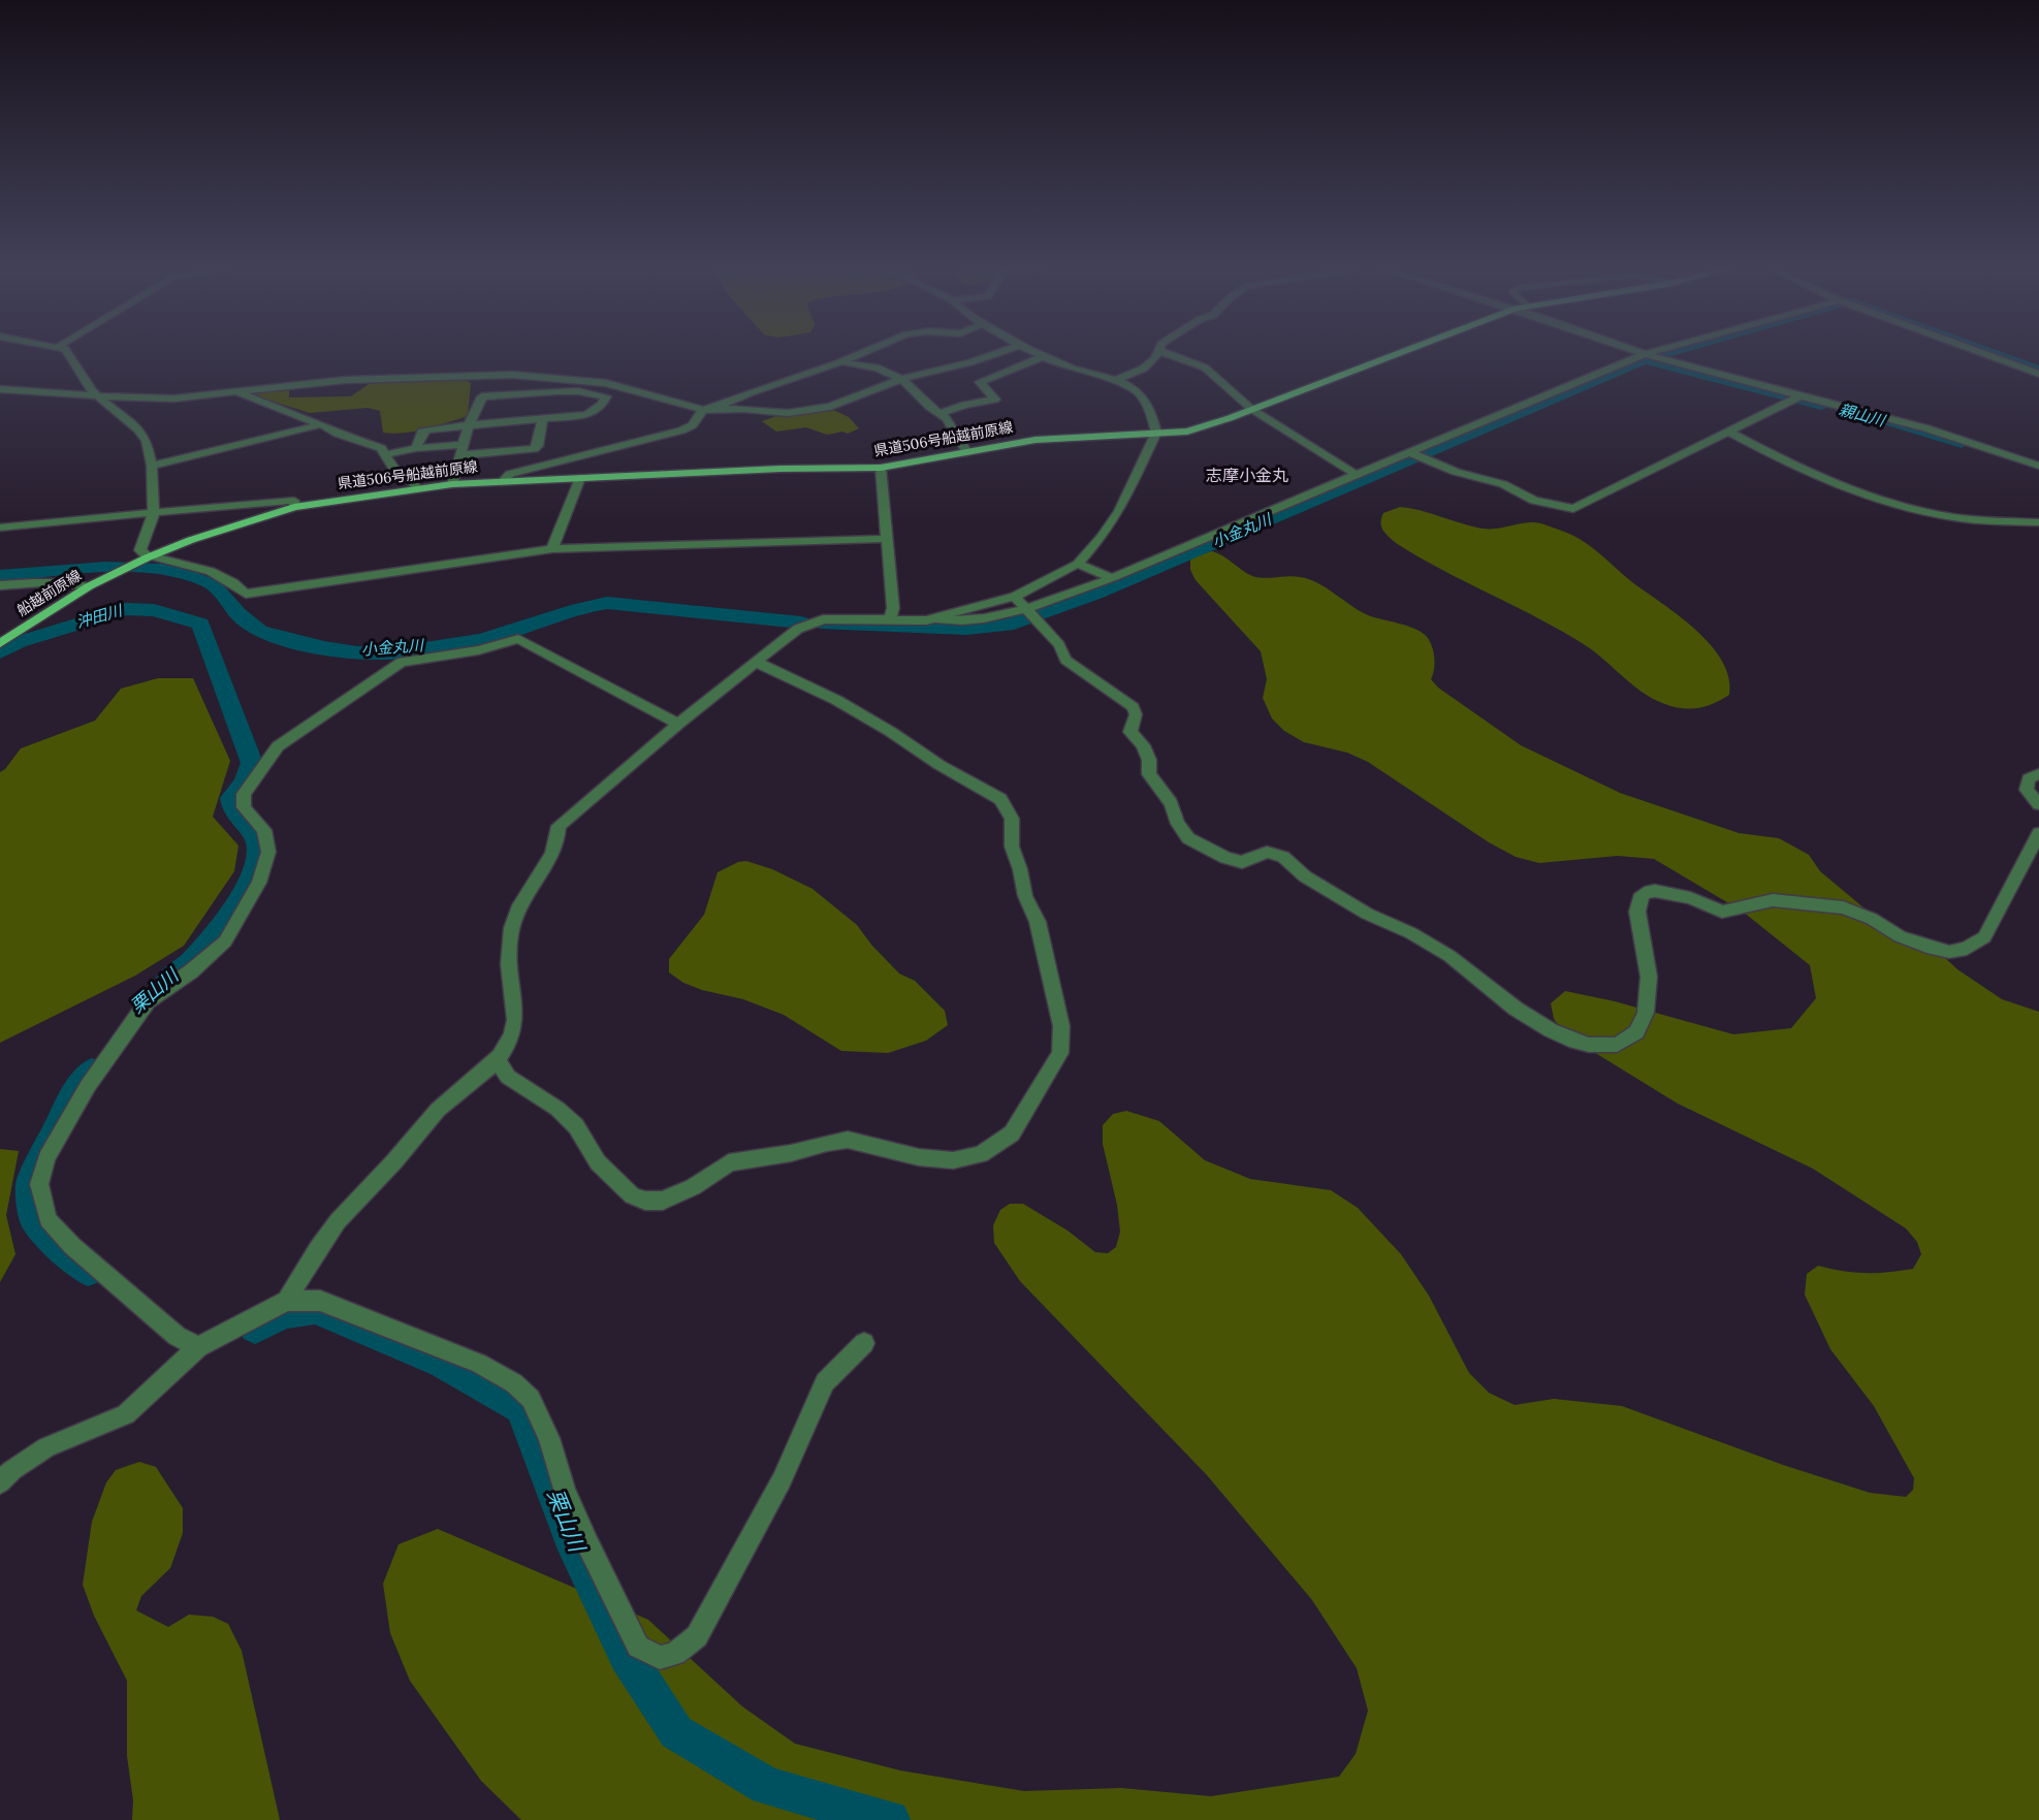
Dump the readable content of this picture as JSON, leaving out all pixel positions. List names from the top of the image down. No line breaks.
{"streets":{"main road":["県道506号船越前原線","船越前原線"]},"crossings":[["県道506号船越前原線","船越前原線"]],"districts":["志摩小金丸"],"water":["親山川","小金丸川","沖田川","栗山川"]}
